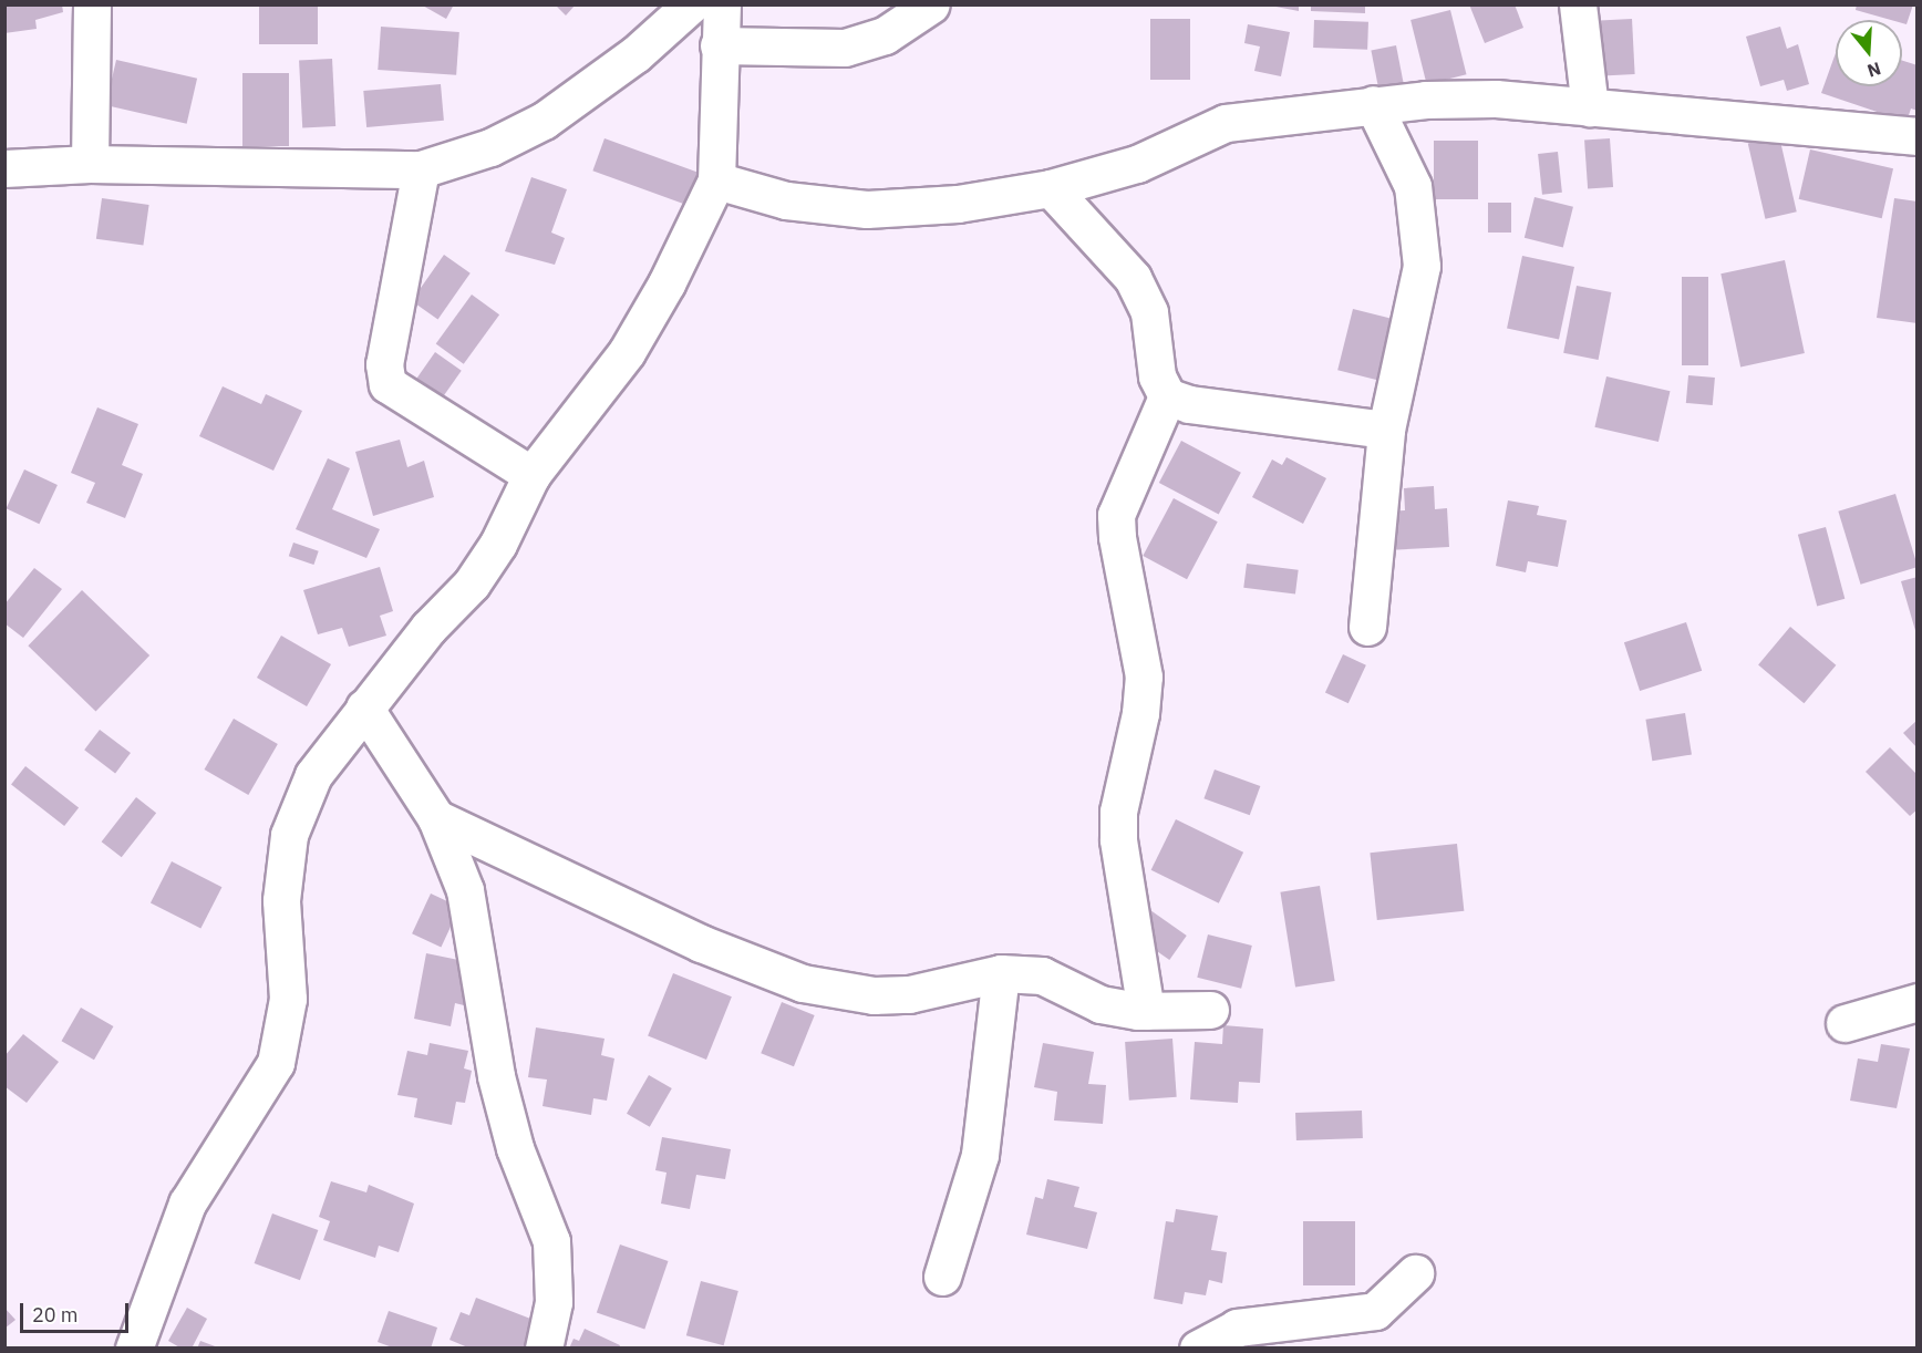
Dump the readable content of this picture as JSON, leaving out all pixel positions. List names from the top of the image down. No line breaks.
{"scale_bar":"20 m","north":"bottom"}
